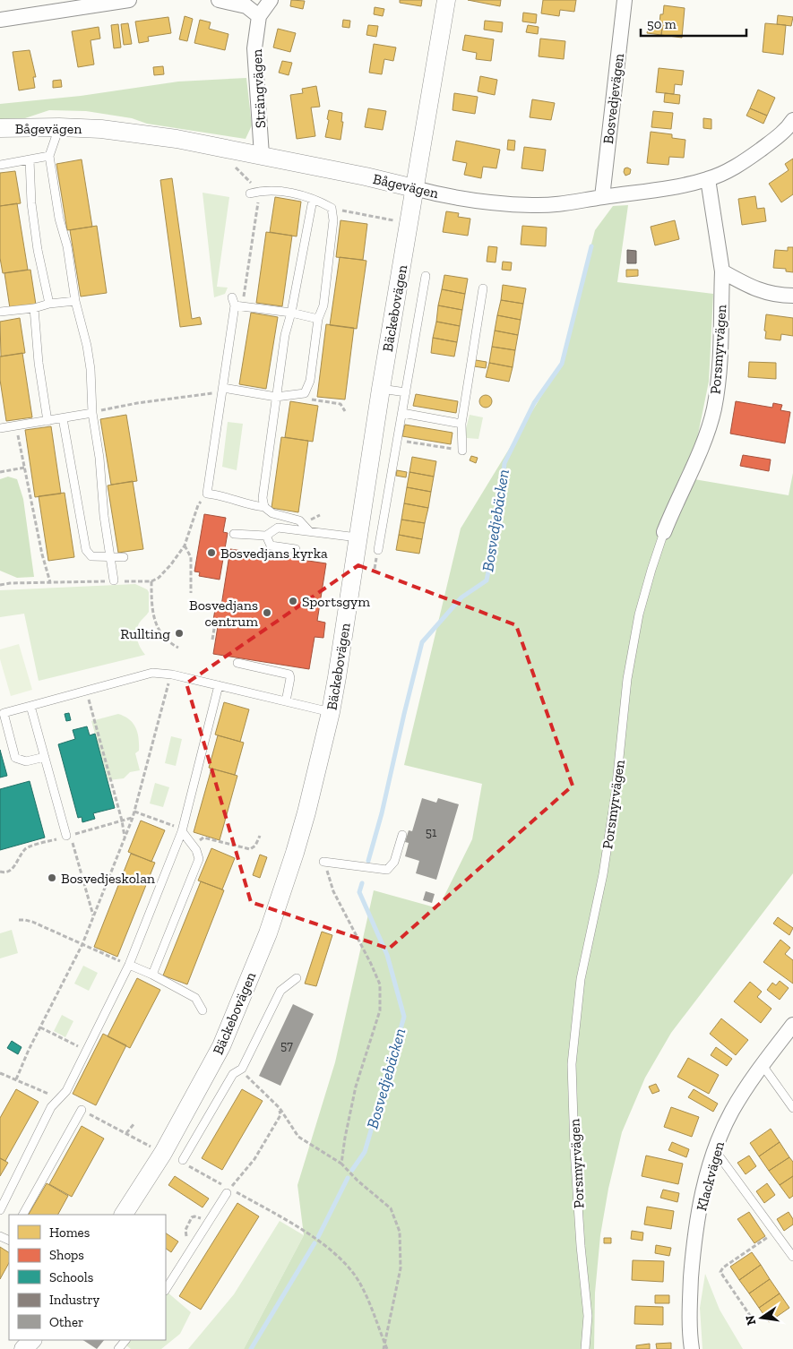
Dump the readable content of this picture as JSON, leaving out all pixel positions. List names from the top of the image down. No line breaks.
{"streets":{"street":["Strängvägen","Bosvedjevägen","Bågevägen","Bäckebovägen","Porsmyrvägen","Klackvägen"]},"crossings":[["Strängvägen","Bågevägen"],["Bosvedjevägen","Bågevägen"],["Bågevägen","Bäckebovägen"],["Bågevägen","Porsmyrvägen"]],"water":["Bosvedjebäcken"],"places":["Bosvedjans kyrka","Sportsgym","Bosvedjans centrum","Rullting","Bosvedjeskolan"],"house_numbers":["51","57"],"legend":["Homes","Shops","Schools","Industry","Other"],"scale_bar":"50 m","north":"left"}
